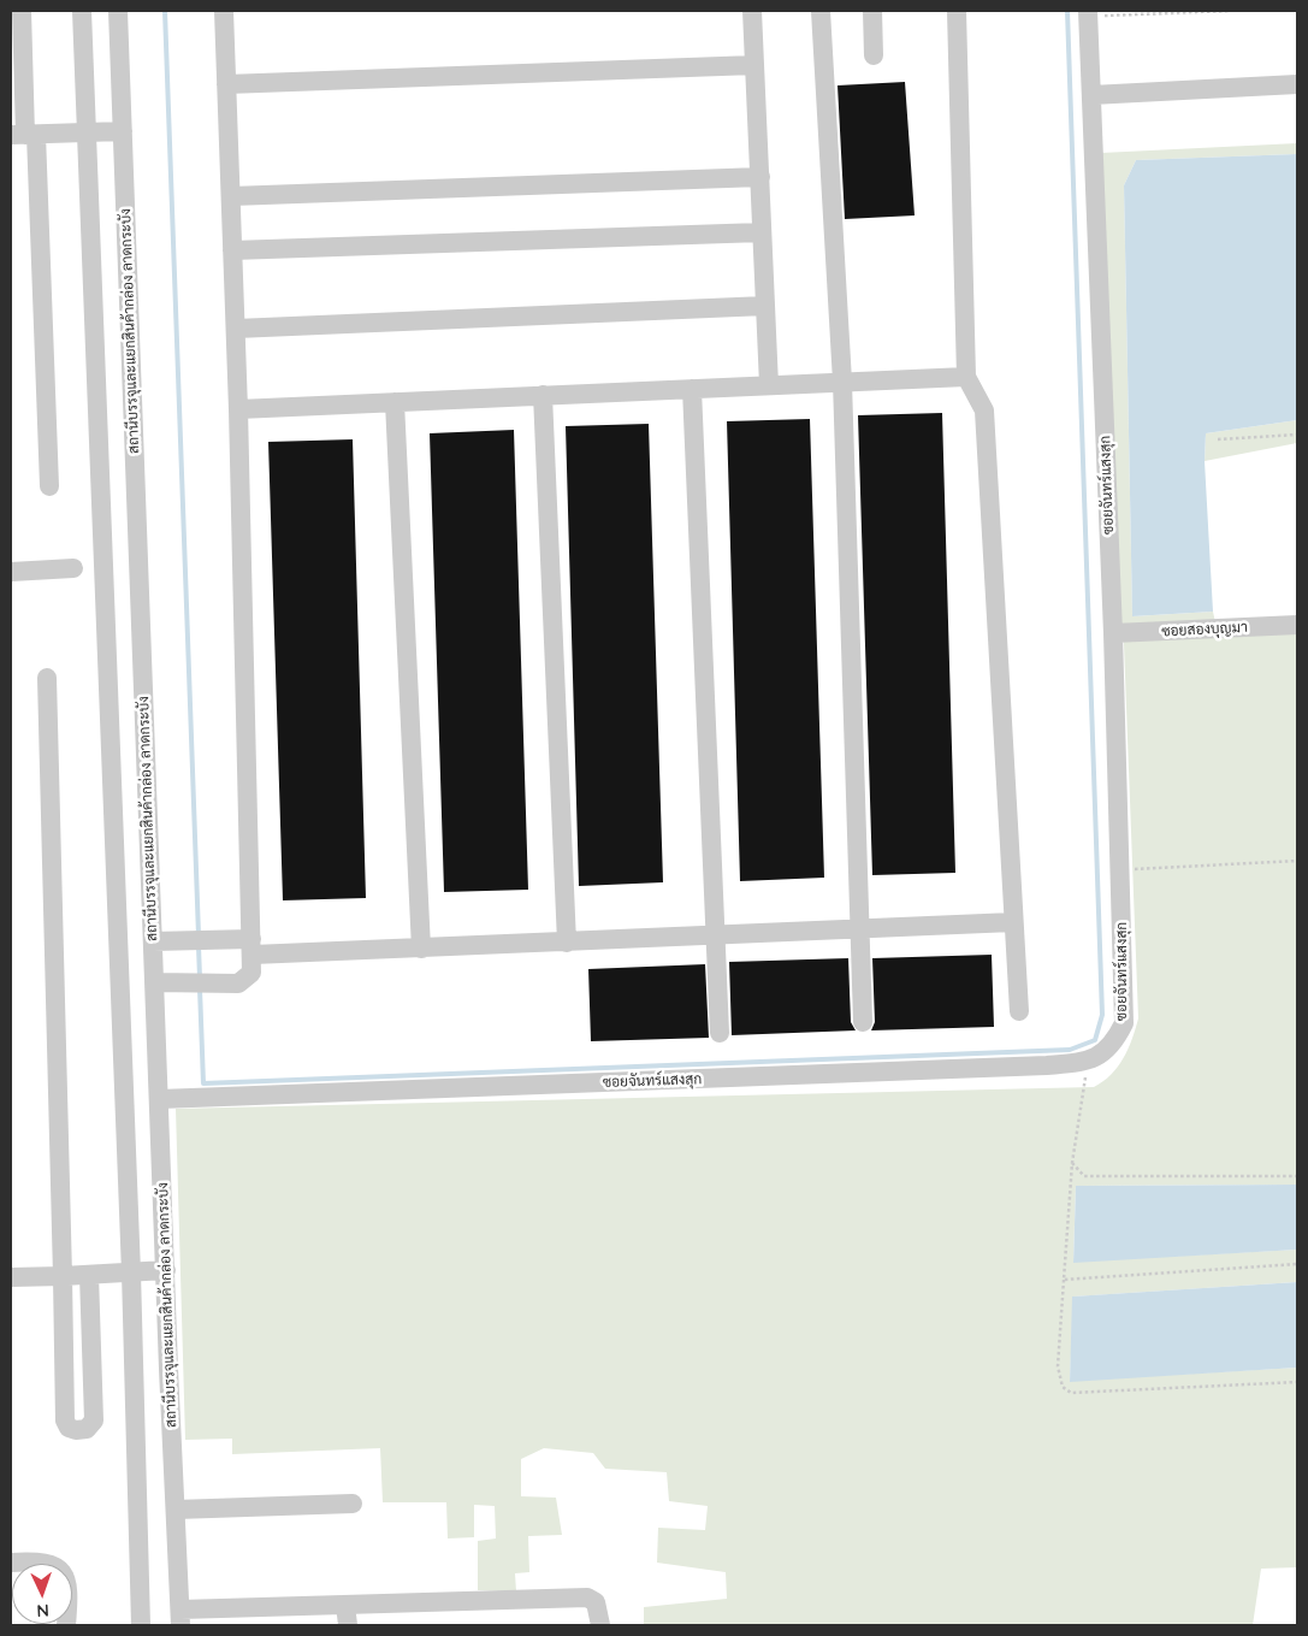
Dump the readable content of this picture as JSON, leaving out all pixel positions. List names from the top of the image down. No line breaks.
{"streets":{"street":["สถานีบรรจุและแยกสินค้ากล่อง ลาดกระบัง","ซอยจันทร์แสงสุก","ซอยสองบุญมา"]},"crossings":[["สถานีบรรจุและแยกสินค้ากล่อง ลาดกระบัง","ซอยจันทร์แสงสุก"],["ซอยจันทร์แสงสุก","ซอยสองบุญมา"]],"north":"bottom"}
